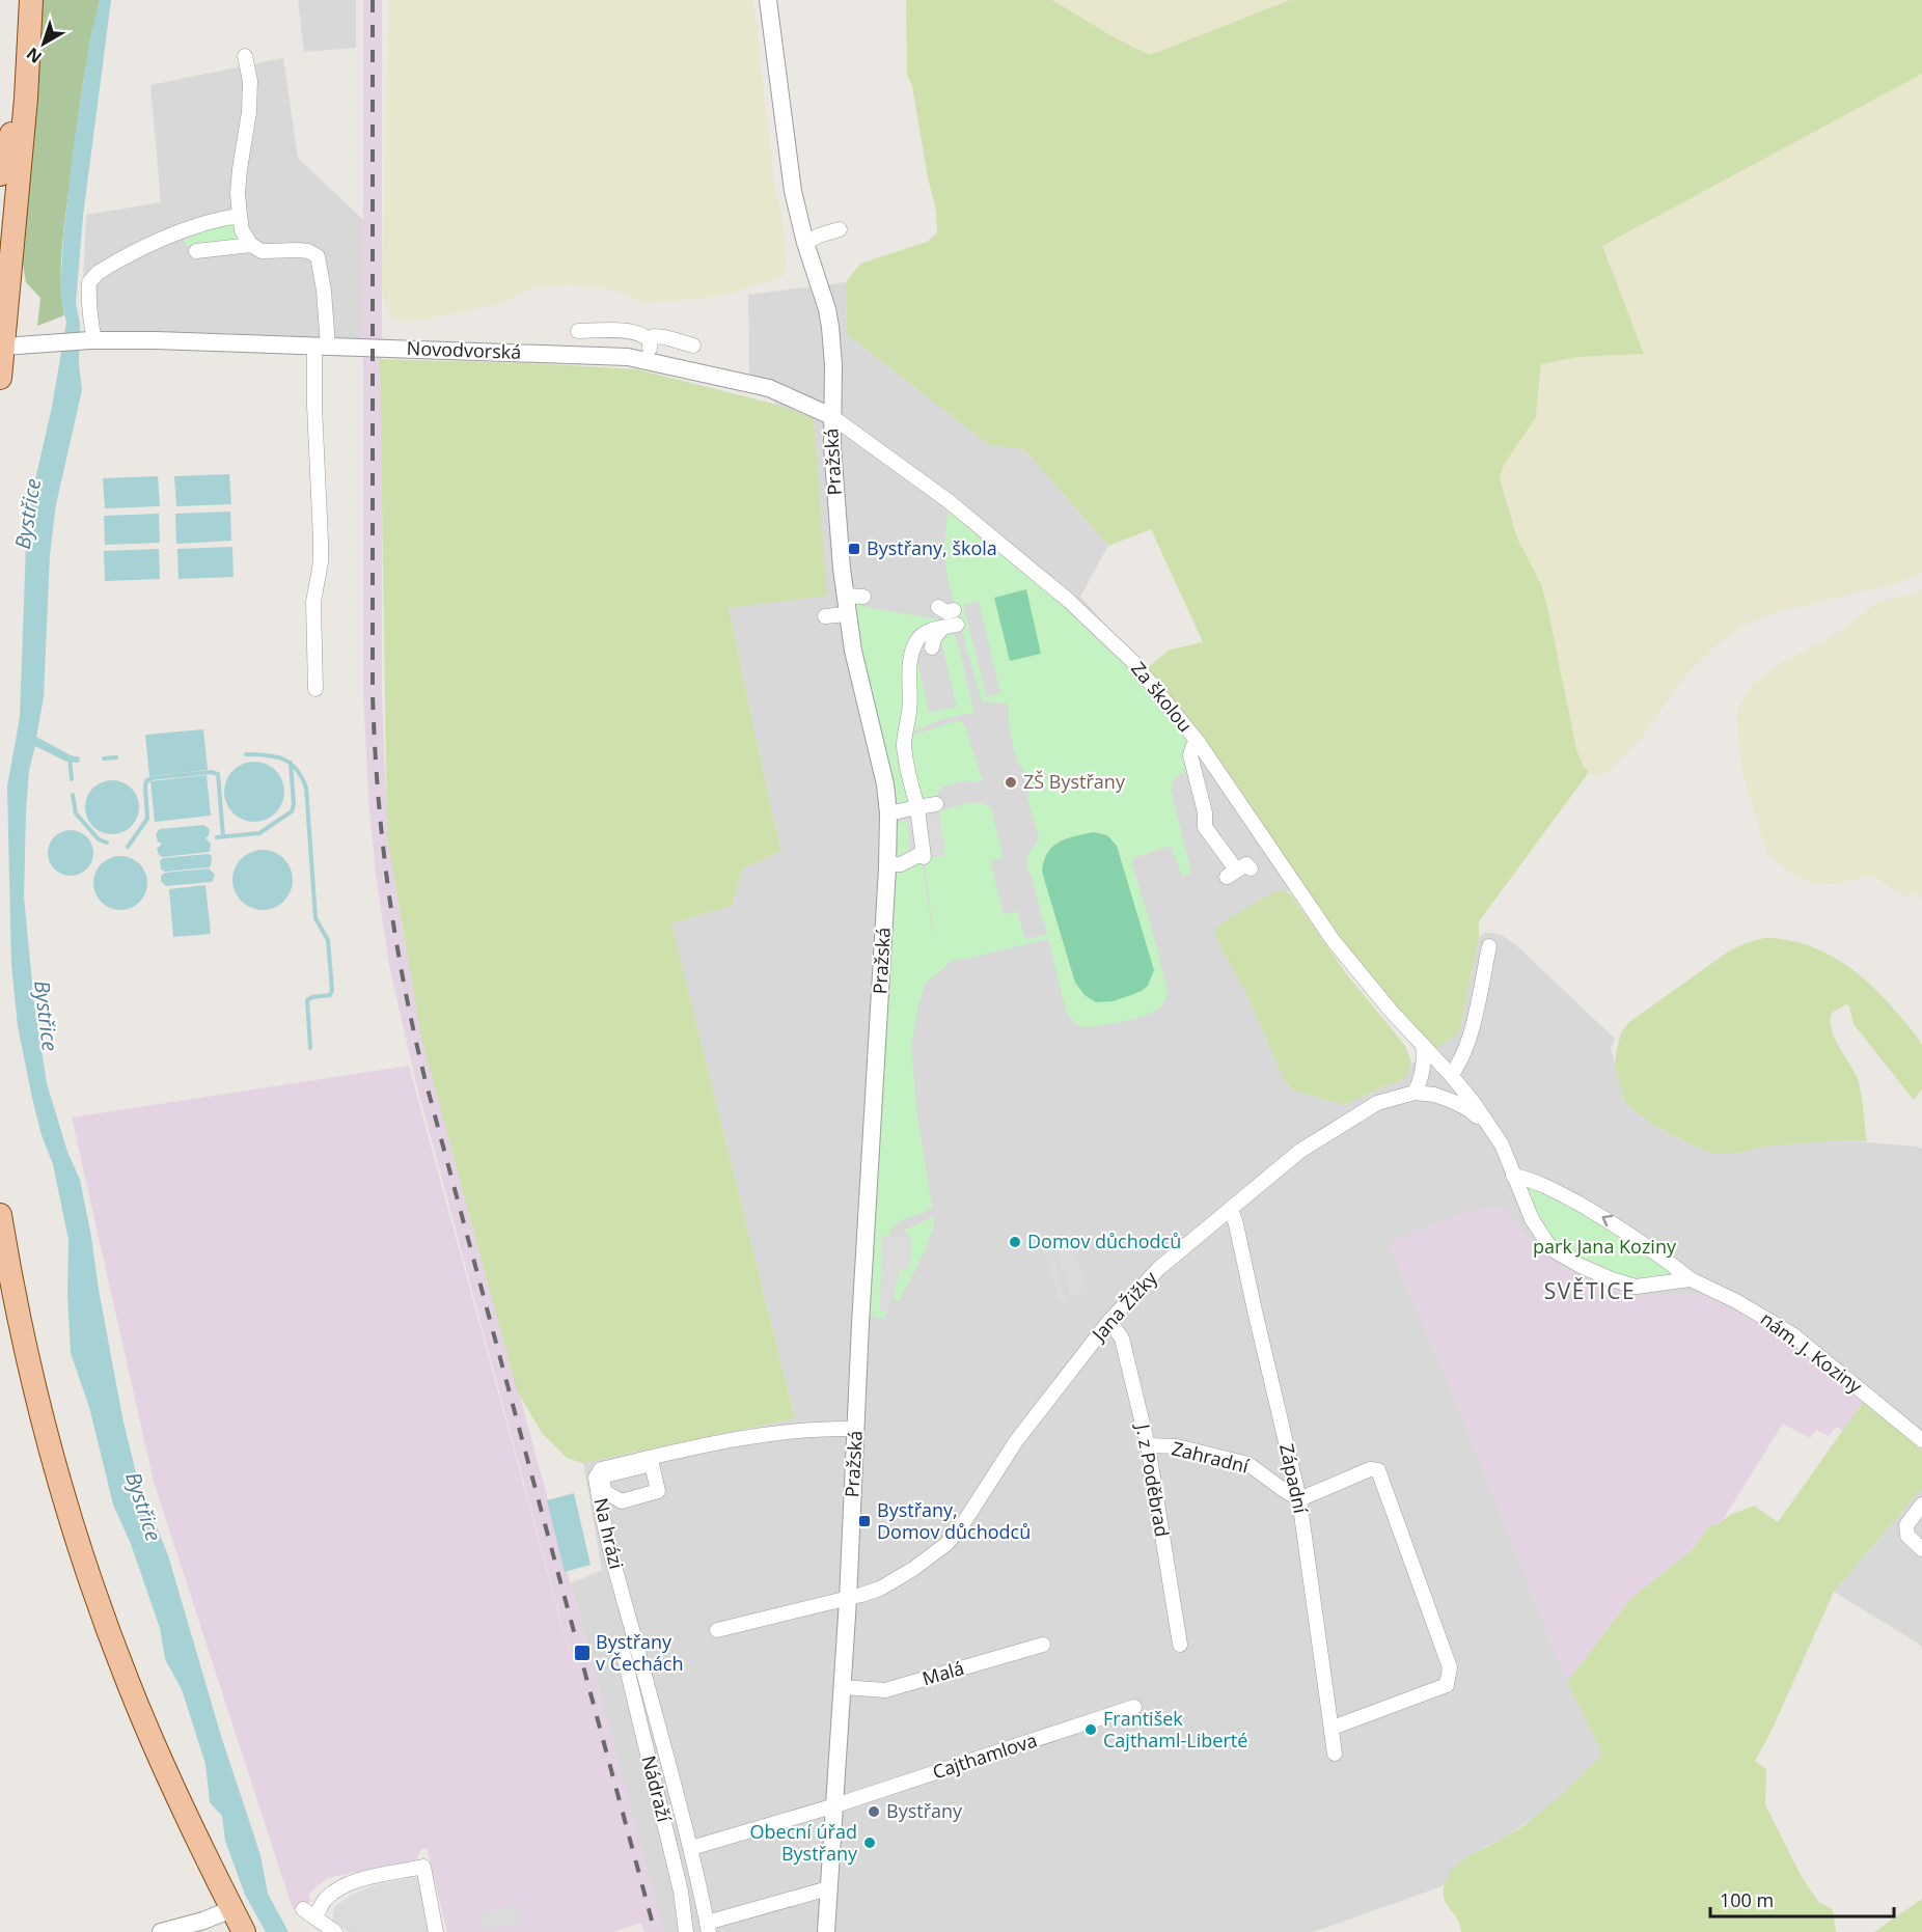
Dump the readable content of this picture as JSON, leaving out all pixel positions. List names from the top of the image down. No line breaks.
{"streets":{"street":["Novodvorská","Pražská","Za školou","Jana Žižky","nám. J. Koziny","Zahradní","Západní","J. z Poděbrad","Na hrázi","Malá","Cajthamlova","Nádraží"]},"crossings":[["Novodvorská","Pražská"],["Novodvorská","Za školou"],["Pražská","Za školou"],["Pražská","Jana Žižky"],["Pražská","Na hrázi"],["Pražská","Malá"],["Pražská","Cajthamlova"],["Za školou","Jana Žižky"],["Jana Žižky","Západní"],["Jana Žižky","J. z Poděbrad"],["Zahradní","Západní"],["Zahradní","J. z Poděbrad"]],"one_way":["nám. J. Koziny"],"districts":["SVĚTICE"],"water":["Bystřice"],"parks":["park Jana Koziny"],"places":{"transit":["Bystřany, škola","Bystřany, Domov důchodců","Bystřany v Čechách"],"other":["ZŠ Bystřany","Domov důchodců","František Cajthaml-Liberté","Bystřany","Obecní úřad Bystřany"]},"scale_bar":"100 m","north":"bottom left"}
